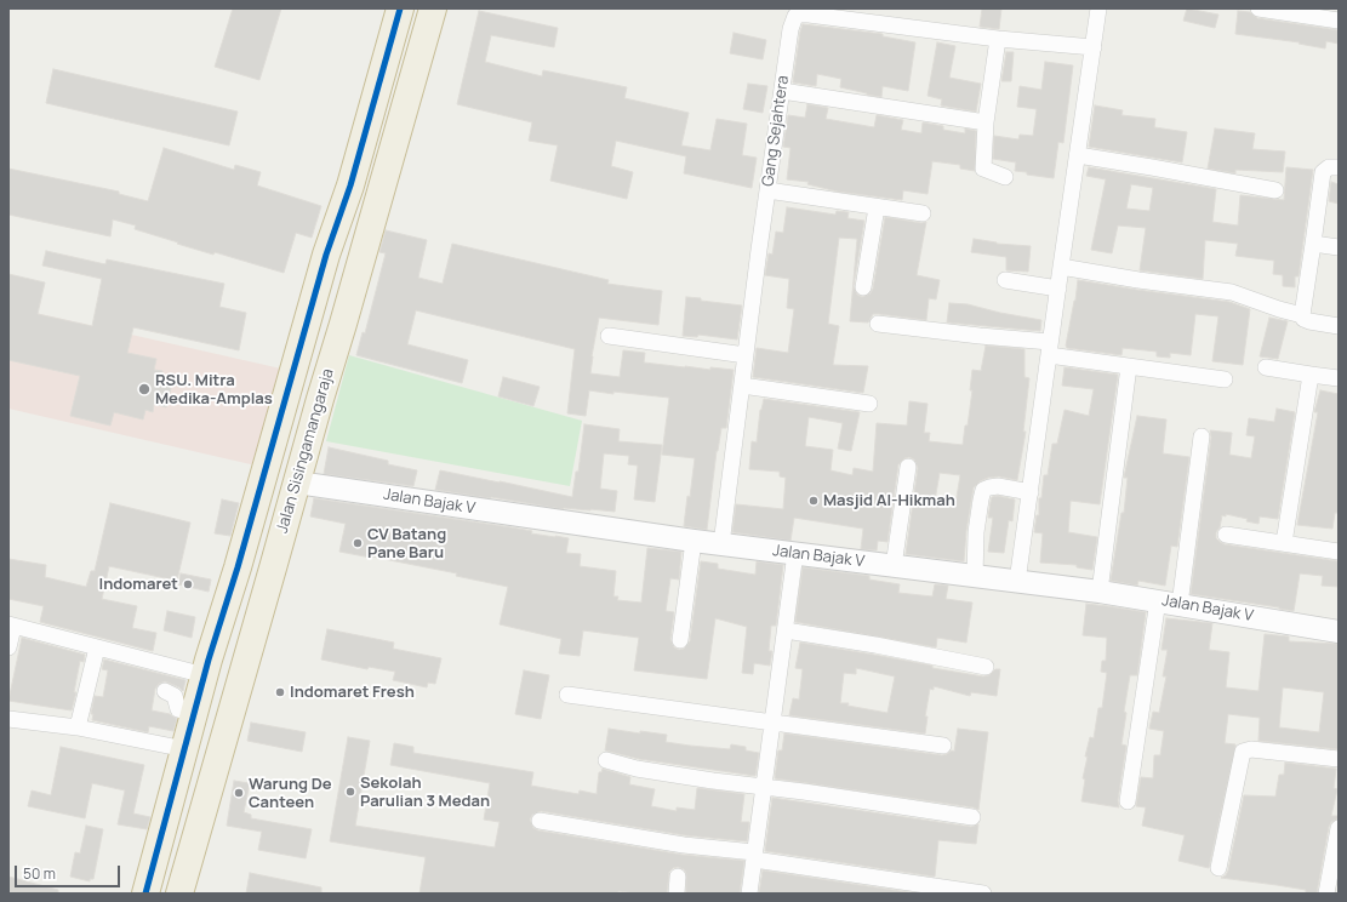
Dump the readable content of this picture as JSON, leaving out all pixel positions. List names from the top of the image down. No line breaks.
{"streets":{"highway":["Jalan Sisingamangaraja"],"street":["Gang Sejahtera","Jalan Bajak V"]},"crossings":[["Gang Sejahtera","Jalan Bajak V"],["Jalan Sisingamangaraja","Jalan Bajak V"]],"places":["RSU. Mitra Medika-Amplas","Masjid Al-Hikmah","CV Batang Pane Baru","Indomaret","Indomaret Fresh","Sekolah Parulian 3 Medan","Warung De Canteen"],"scale_bar":"50 m"}
